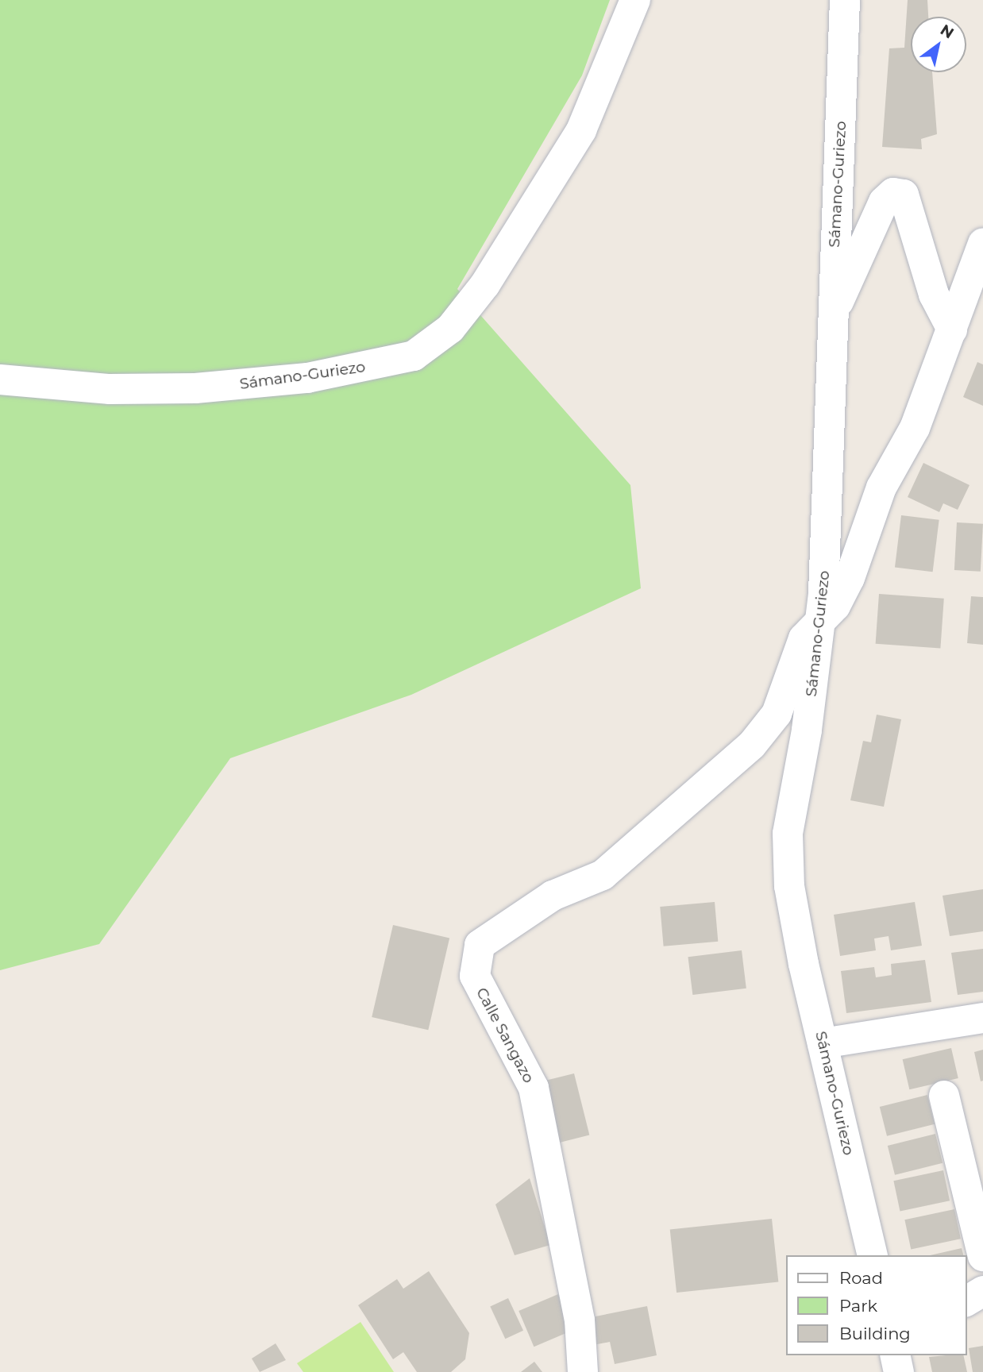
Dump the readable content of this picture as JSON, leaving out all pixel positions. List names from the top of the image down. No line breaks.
{"streets":{"street":["Sámano-Guriezo","Calle Sangazo"]},"crossings":[["Sámano-Guriezo","Calle Sangazo"]],"legend":["Road","Park","Building"],"north":"top right"}
